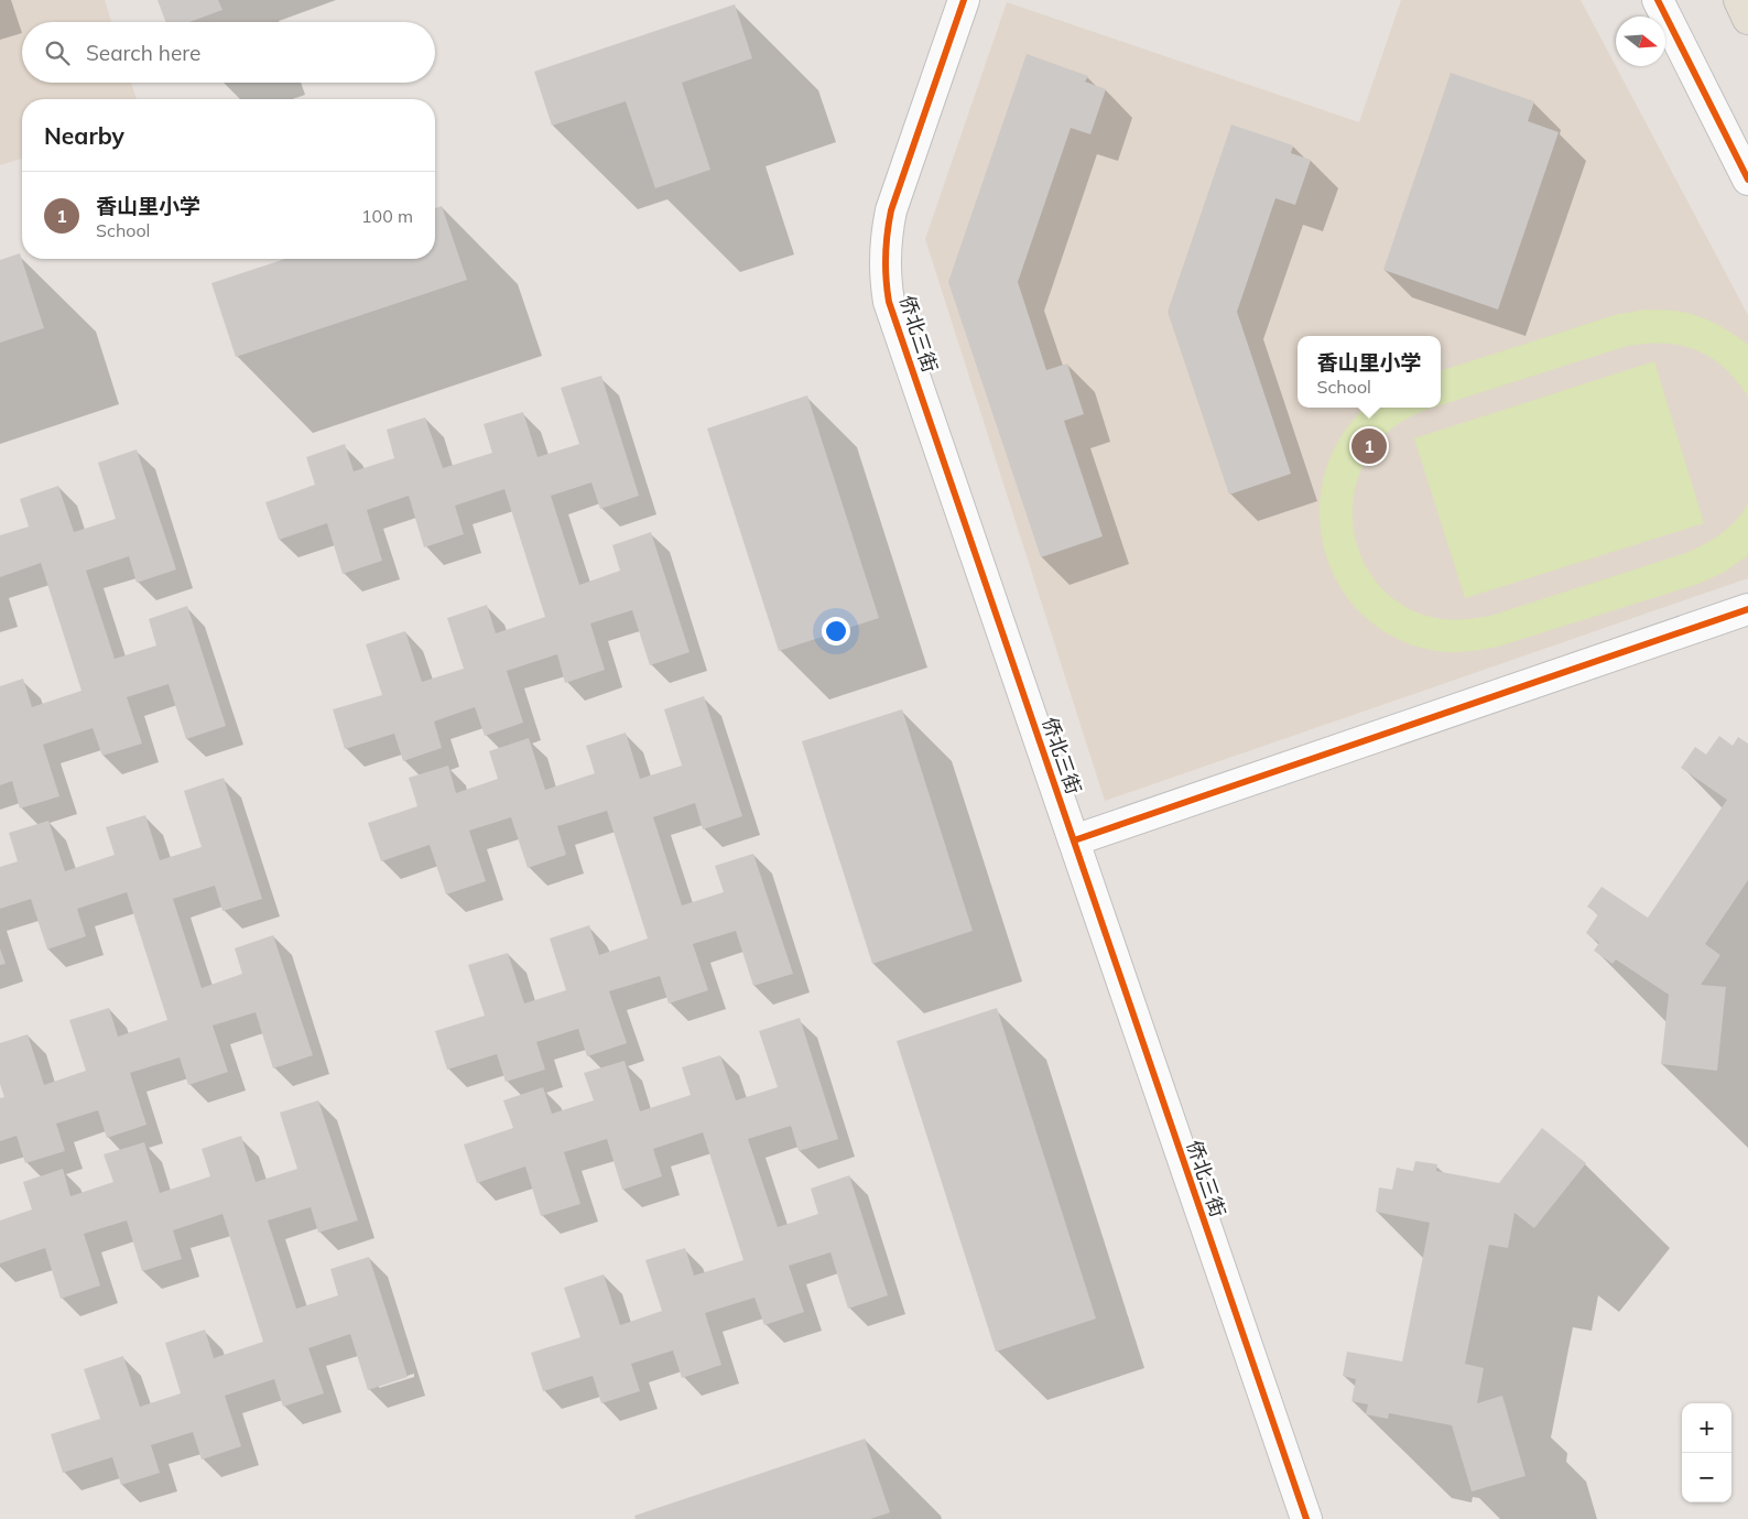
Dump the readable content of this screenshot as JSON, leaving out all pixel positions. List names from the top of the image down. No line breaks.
{"streets":{"street":["侨北三街"]},"north":"right","page":{"search":"Search here","heading":"Nearby","list":[{"mark":"1","name":"香山里小学","note":"School","value":"100 m"}],"popup":["香山里小学","School"],"pins":"1","map_buttons":["+","−"]}}
